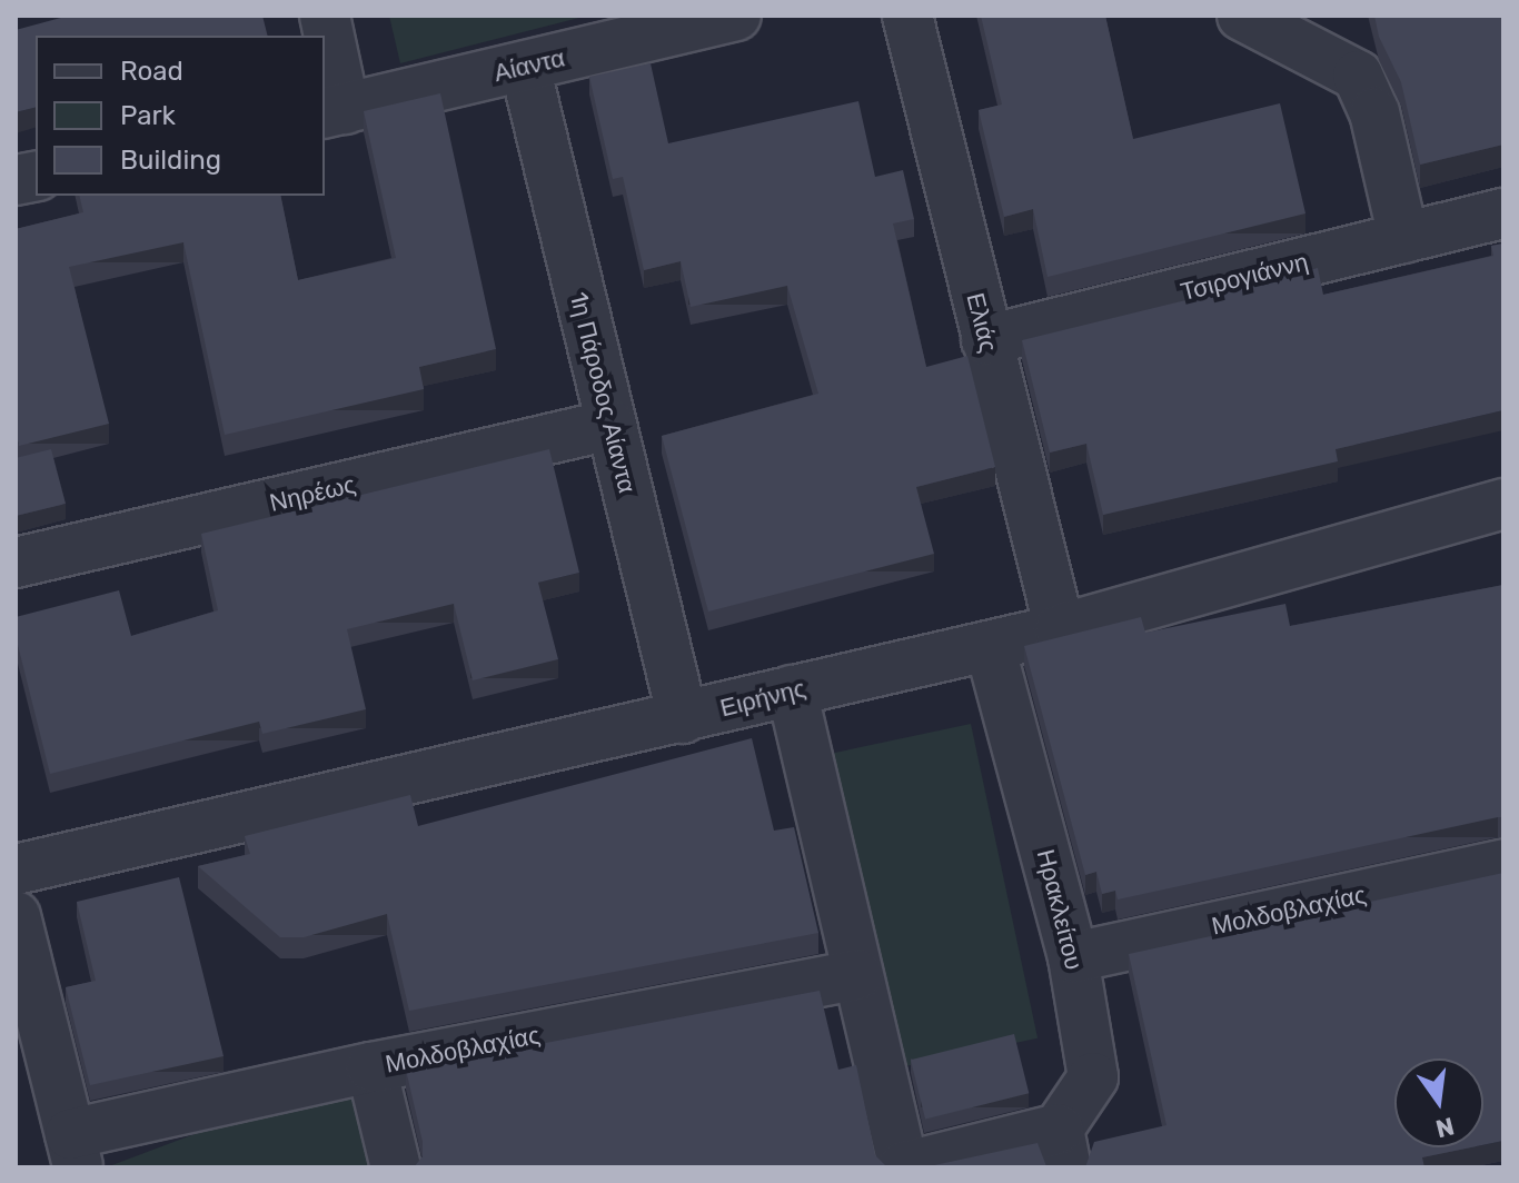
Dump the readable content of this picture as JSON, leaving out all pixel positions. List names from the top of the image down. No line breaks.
{"streets":{"street":["Αίαντα","Τσιρογιάννη","Ελιάς","1η Πάροδος Αίαντα","Νηρέως","Ειρήνης","Ηρακλείτου","Μολδοβλαχίας"]},"crossings":[["Αίαντα","1η Πάροδος Αίαντα"],["Τσιρογιάννη","Ελιάς"],["Ελιάς","Ειρήνης"],["1η Πάροδος Αίαντα","Νηρέως"],["1η Πάροδος Αίαντα","Ειρήνης"],["Ειρήνης","Ηρακλείτου"],["Ηρακλείτου","Μολδοβλαχίας"]],"legend":["Road","Park","Building"],"north":"bottom"}
